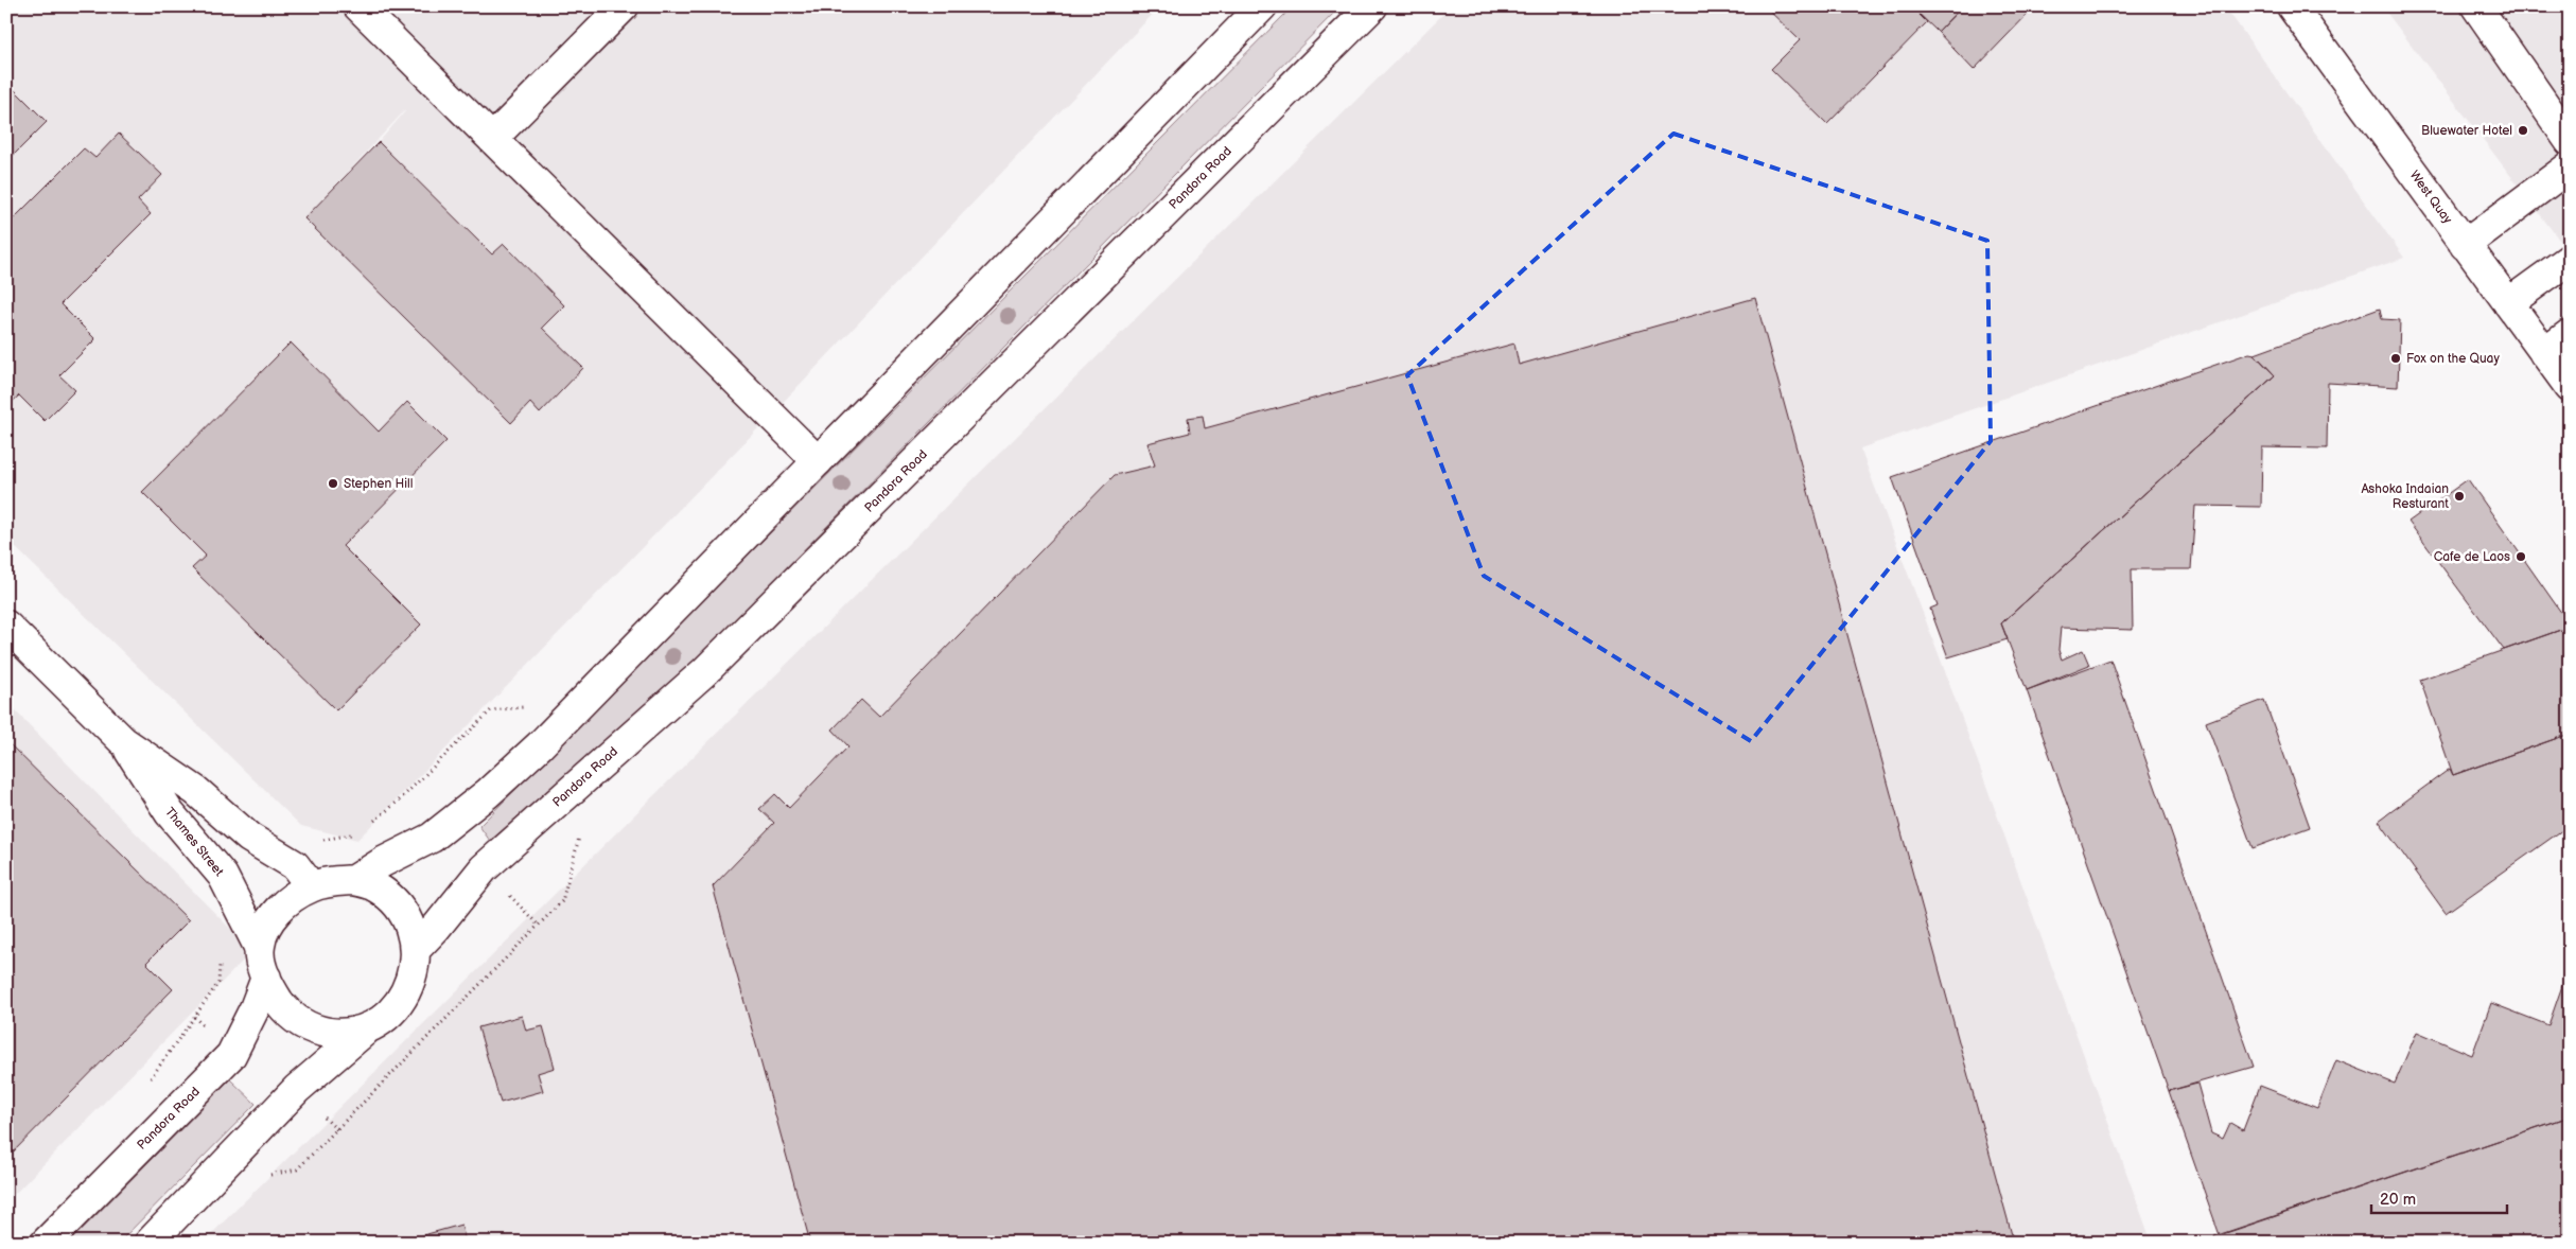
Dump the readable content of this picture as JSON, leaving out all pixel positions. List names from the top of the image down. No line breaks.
{"streets":{"main road":["Pandora Road","West Quay","Thames Street"]},"crossings":[["Pandora Road","Thames Street"]],"places":["Bluewater Hotel","Fox on the Quay","Stephen Hill","Ashoka Indaian Resturant","Cafe de Laos"],"scale_bar":"20 m"}
